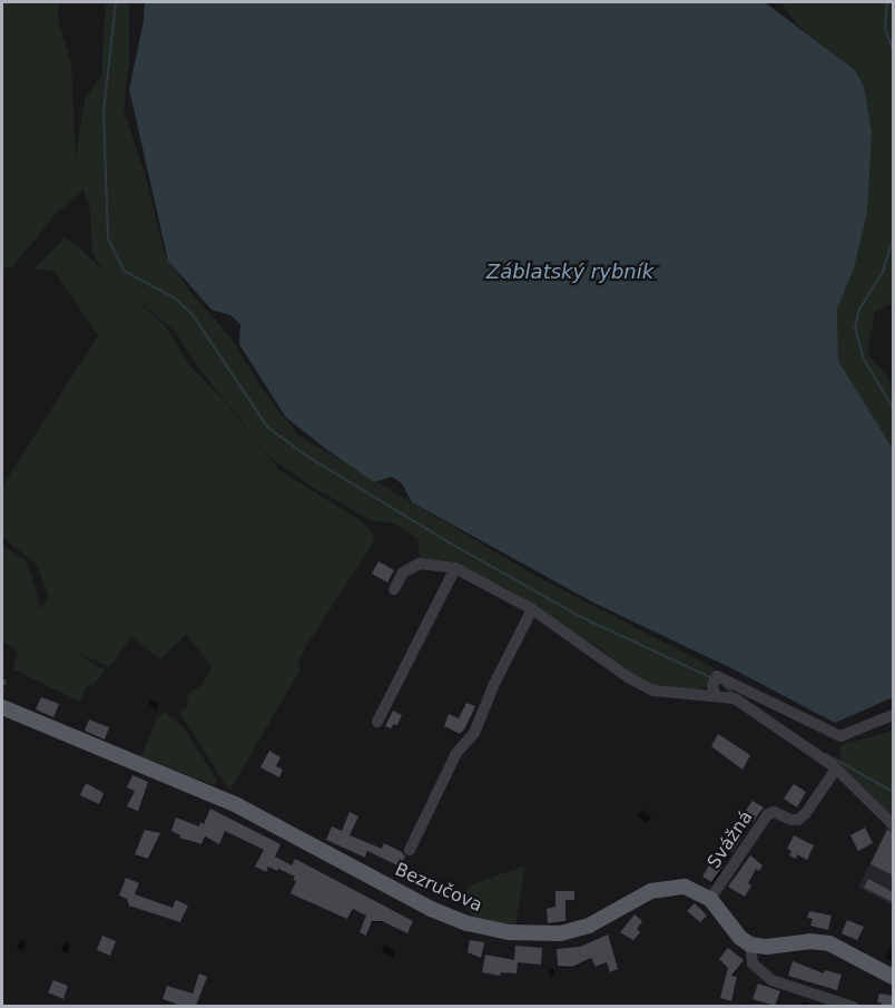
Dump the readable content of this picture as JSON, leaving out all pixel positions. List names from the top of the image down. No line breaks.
{"streets":{"main road":["Bezručova"],"street":["Svážná"]},"crossings":[["Svážná","Bezručova"]],"water":["Záblatský rybník"]}
